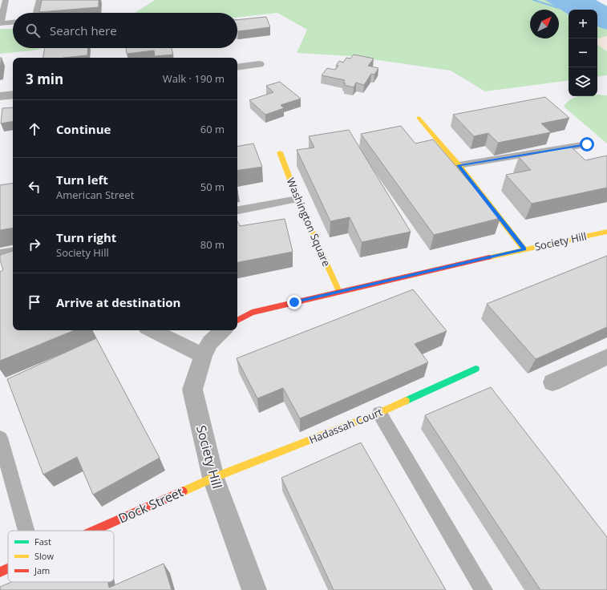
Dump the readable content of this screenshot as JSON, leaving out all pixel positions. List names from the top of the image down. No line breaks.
{"streets":{"street":["Washington Square","Society Hill","Hadassah Court","Dock Street"]},"crossings":[["Washington Square","Society Hill"],["Society Hill","Hadassah Court"],["Society Hill","Dock Street"],["Hadassah Court","Dock Street"]],"legend":["Fast","Slow","Jam"],"north":"top right","page":{"map_buttons":["+","−"],"search":"Search here","heading":["3 min","Walk · 190 m"],"list":[["Continue","60 m"],["Turn left","American Street","50 m"],["Turn right","Society Hill","80 m"],"Arrive at destination"]}}
